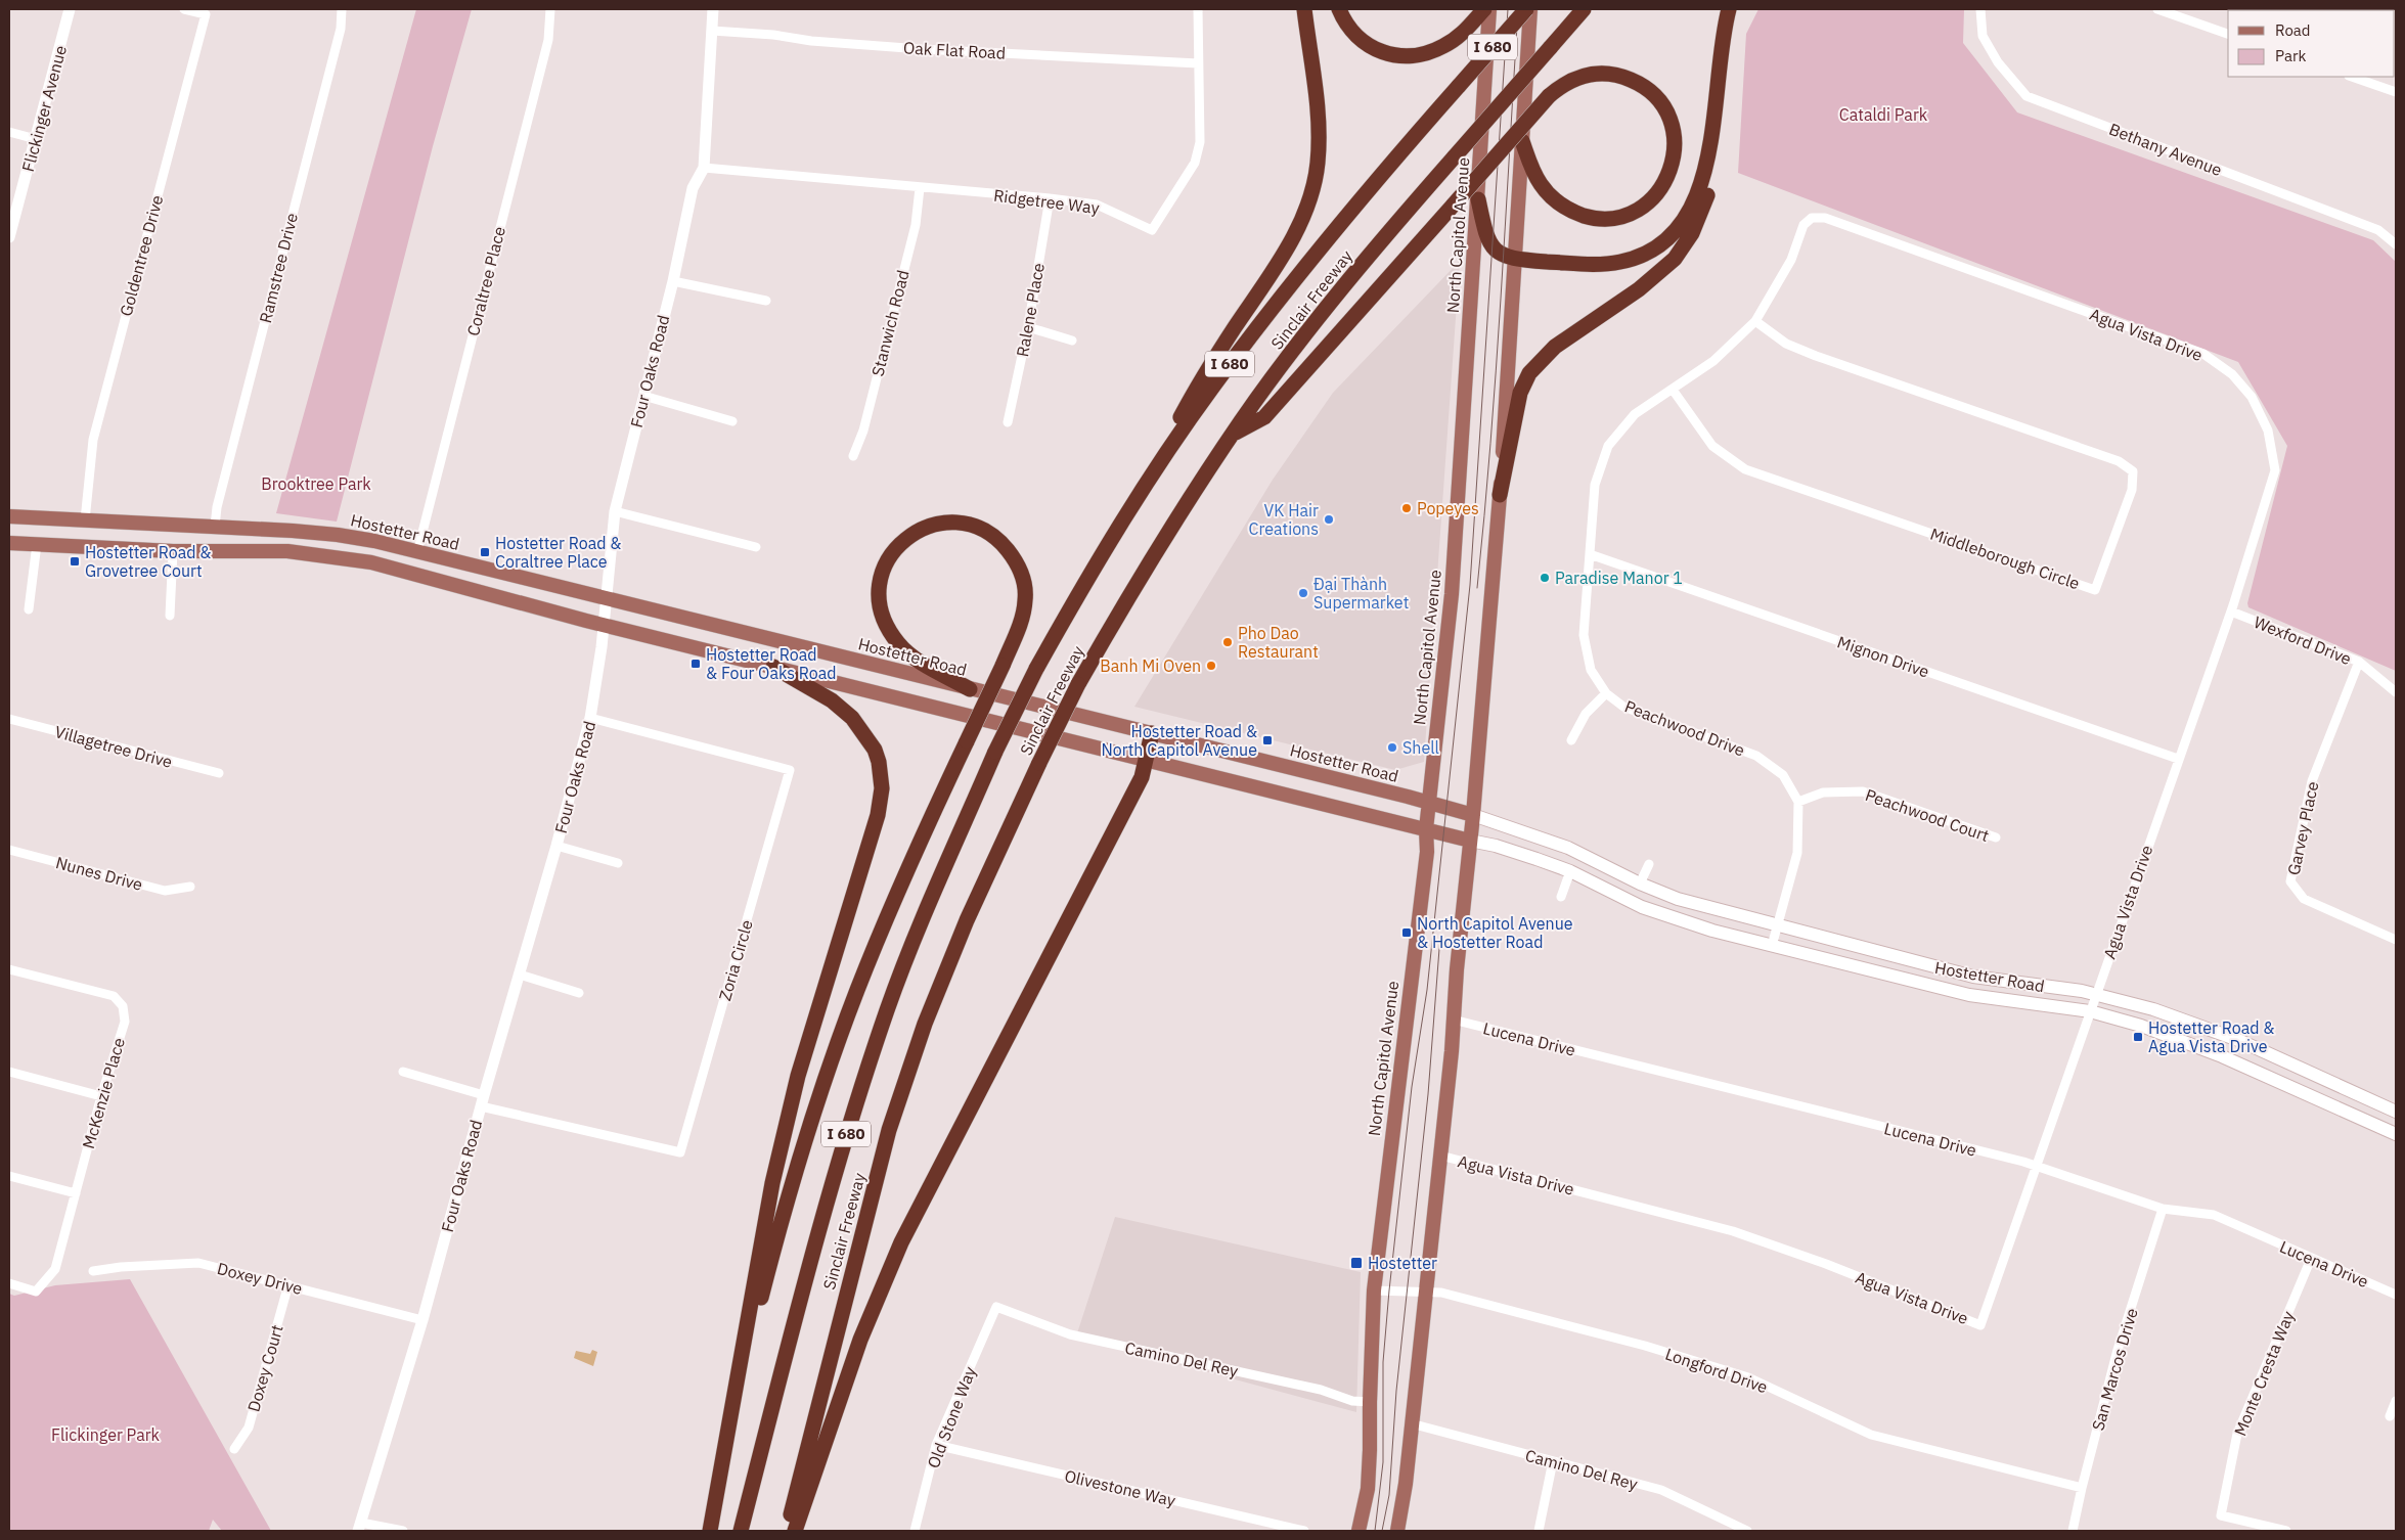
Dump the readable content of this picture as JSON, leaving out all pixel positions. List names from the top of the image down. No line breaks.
{"streets":{"highway":["I 680","Sinclair Freeway"],"main road":["North Capitol Avenue","Hostetter Road"],"street":["Oak Flat Road","Flickinger Avenue","Bethany Avenue","Ridgetree Way","Goldentree Drive","Ramstree Drive","Coraltree Place","Ralene Place","Stanwich Road","Agua Vista Drive","Four Oaks Road","Middleborough Circle","Wexford Drive","Mignon Drive","Peachwood Drive","Villagetree Drive","Peachwood Court","Garvey Place","Nunes Drive","Zoria Circle","Lucena Drive","McKenzie Place","Doxey Drive","Camino Del Rey","Doxey Court","San Marcos Drive","Longford Drive","Monte Cresta Way","Old Stone Way","Olivestone Way"]},"crossings":[["Oak Flat Road","Ridgetree Way"],["Oak Flat Road","Four Oaks Road"],["Ridgetree Way","Ralene Place"],["Ridgetree Way","Stanwich Road"],["Ridgetree Way","Four Oaks Road"],["North Capitol Avenue","Hostetter Road"],["North Capitol Avenue","Camino Del Rey"],["North Capitol Avenue","Longford Drive"],["Goldentree Drive","Hostetter Road"],["Ramstree Drive","Hostetter Road"],["Coraltree Place","Hostetter Road"],["Agua Vista Drive","Hostetter Road"],["Agua Vista Drive","Wexford Drive"],["Agua Vista Drive","Mignon Drive"],["Agua Vista Drive","Peachwood Drive"],["Agua Vista Drive","Lucena Drive"],["Four Oaks Road","Hostetter Road"],["Four Oaks Road","Zoria Circle"],["Four Oaks Road","Doxey Drive"],["Middleborough Circle","Peachwood Drive"],["Wexford Drive","Garvey Place"],["Mignon Drive","Peachwood Drive"],["Peachwood Drive","Peachwood Court"],["Lucena Drive","San Marcos Drive"],["Lucena Drive","Monte Cresta Way"],["Doxey Drive","Doxey Court"],["Camino Del Rey","Old Stone Way"],["San Marcos Drive","Longford Drive"],["Old Stone Way","Olivestone Way"]],"parks":["Cataldi Park","Brooktree Park","Flickinger Park"],"places":{"other":["Popeyes","VK Hair Creations","Paradise Manor 1","Đại Thành Supermarket","Pho Dao Restaurant","Banh Mi Oven","Shell"],"transit":["Hostetter Road & Coraltree Place","Hostetter Road & Grovetree Court","Hostetter Road & Four Oaks Road","Hostetter Road & North Capitol Avenue","North Capitol Avenue & Hostetter Road","Hostetter Road & Agua Vista Drive","Hostetter"]},"legend":["Road","Park"]}
